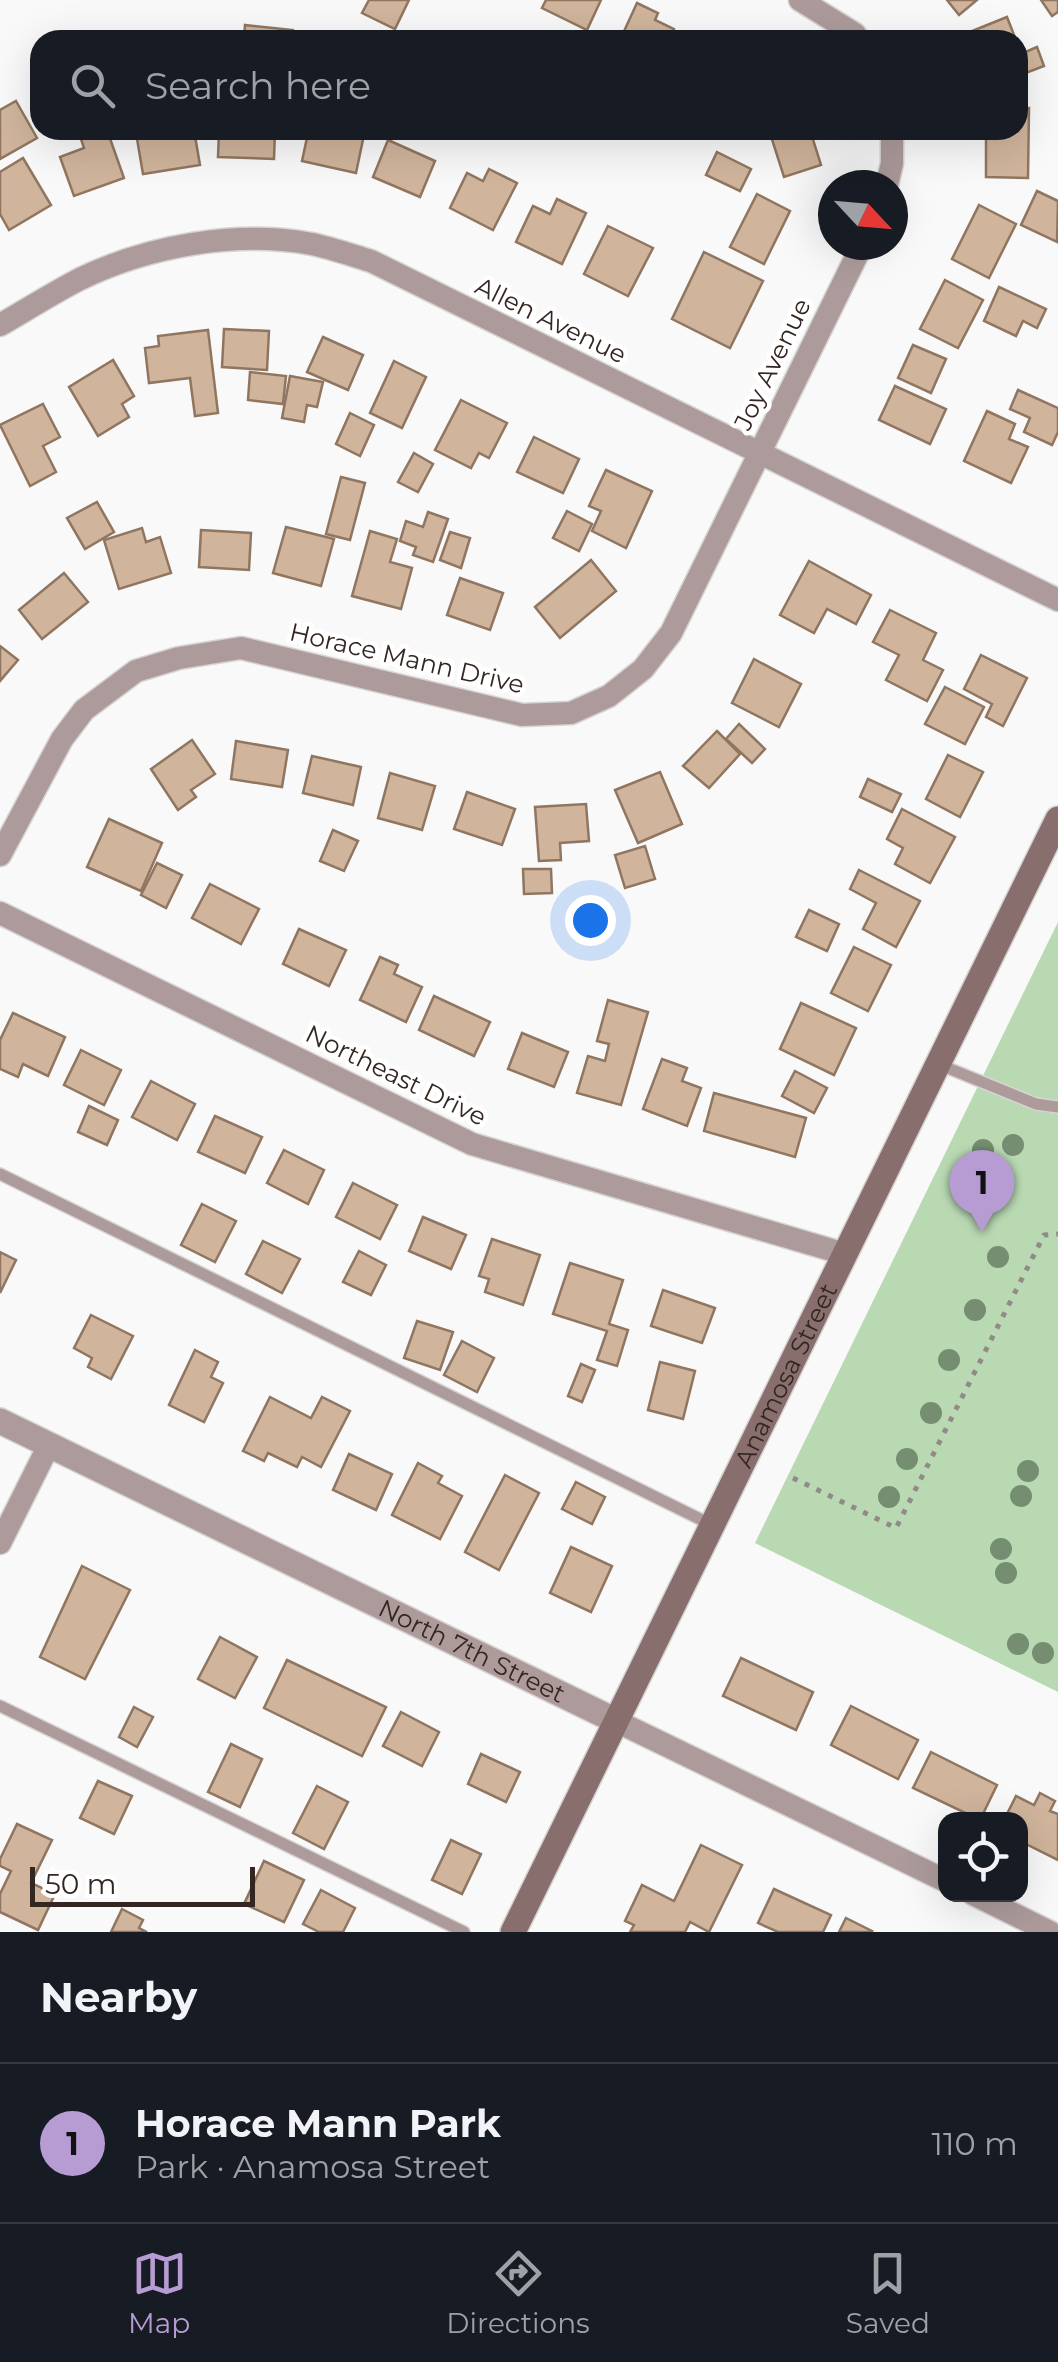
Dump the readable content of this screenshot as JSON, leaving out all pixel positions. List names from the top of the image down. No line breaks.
{"streets":{"main road":["Anamosa Street"],"street":["Allen Avenue","Joy Avenue","Horace Mann Drive","Northeast Drive","North 7th Street"]},"crossings":[["Allen Avenue","Joy Avenue"],["Allen Avenue","Horace Mann Drive"],["Joy Avenue","Horace Mann Drive"],["Northeast Drive","Anamosa Street"],["Anamosa Street","North 7th Street"]],"scale_bar":"50 m","north":"bottom right","page":{"search":"Search here","pins":"1","scale":"50 m","heading":"Nearby","list":[{"mark":"1","name":"Horace Mann Park","note":"Park · Anamosa Street","value":"110 m"}],"nav":["Map","Directions","Saved"]}}
